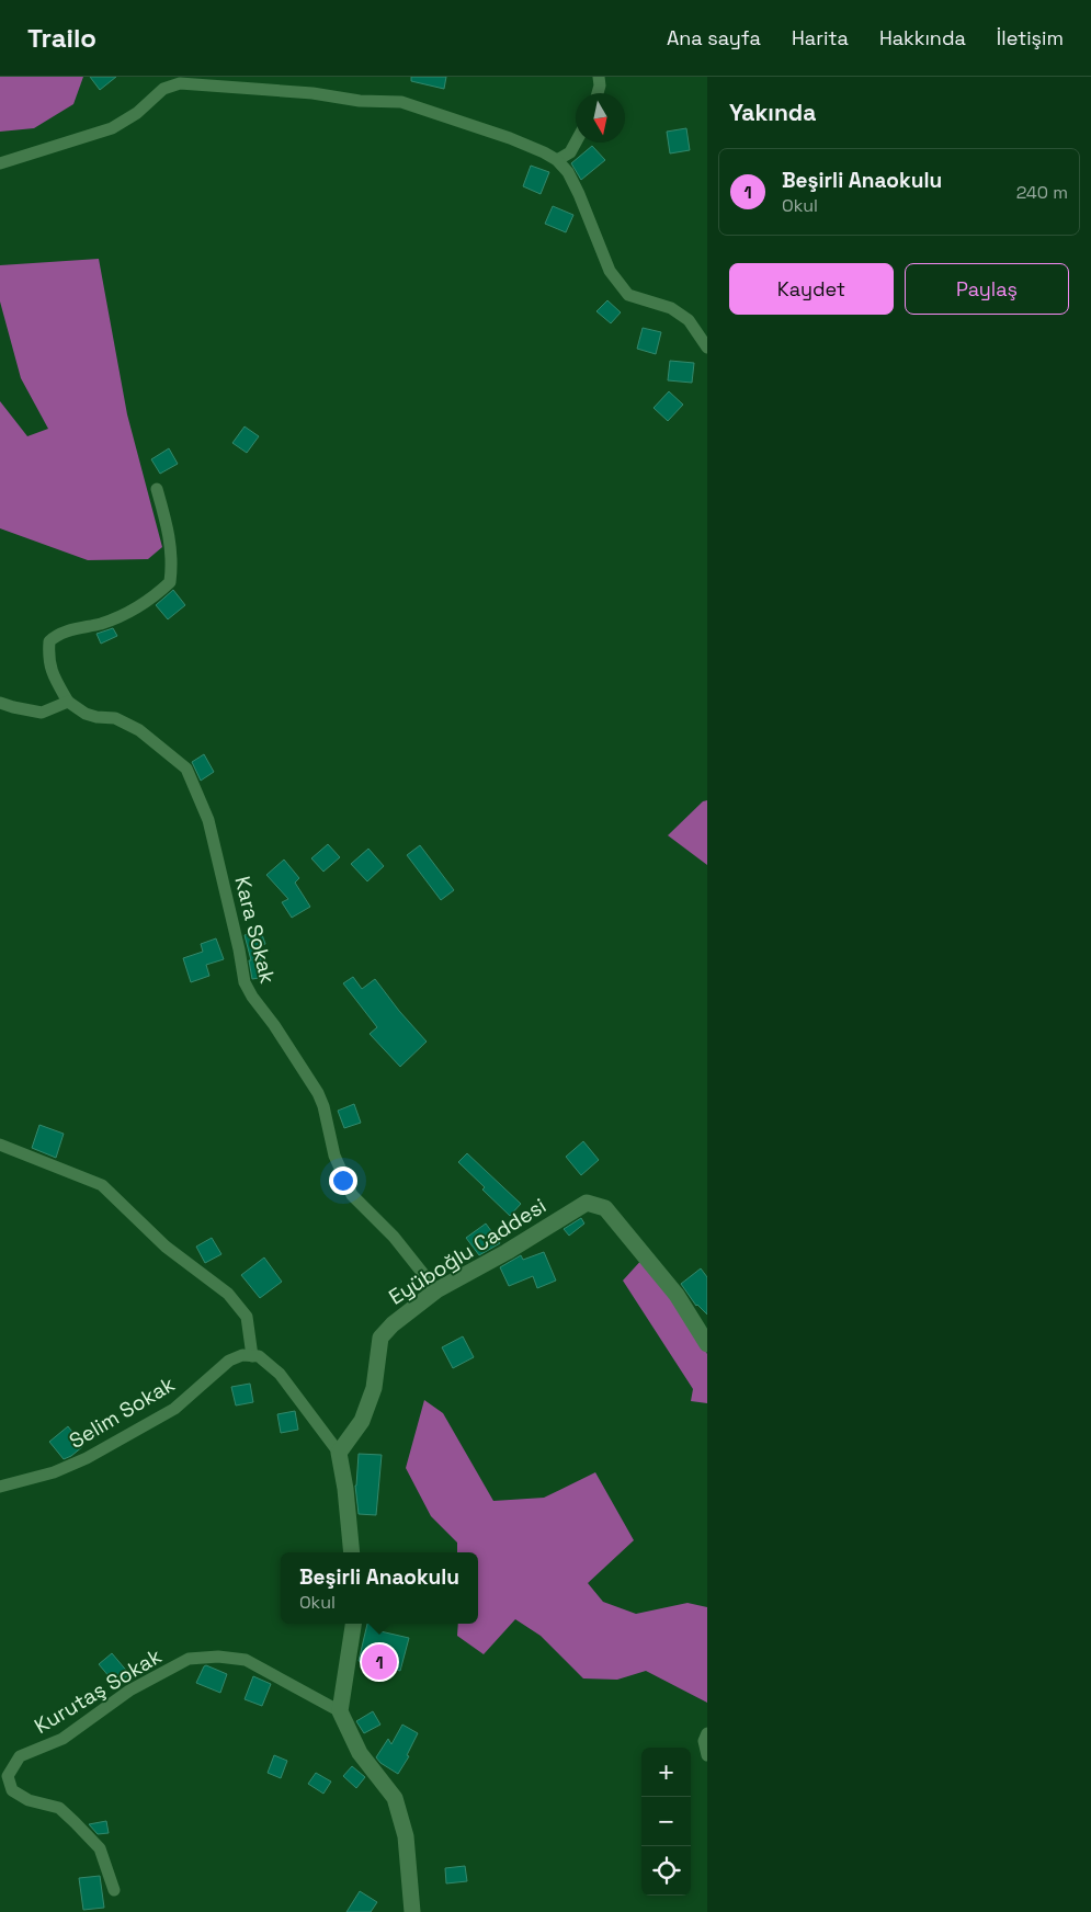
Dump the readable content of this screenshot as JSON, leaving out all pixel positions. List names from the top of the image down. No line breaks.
{"streets":{"street":["Kara Sokak","Eyüboğlu Caddesi","Selim Sokak","Kurutaş Sokak"]},"crossings":[["Kara Sokak","Eyüboğlu Caddesi"]],"north":"bottom","page":{"header":"Trailo","nav":["Ana sayfa","Harita","Hakkında","İletişim"],"heading":"Yakında","list":[{"mark":"1","name":"Beşirli Anaokulu","note":"Okul","value":"240 m"}],"buttons":["Kaydet","Paylaş"],"popup":["Beşirli Anaokulu","Okul"],"pins":"1","map_buttons":["+","−"]}}
